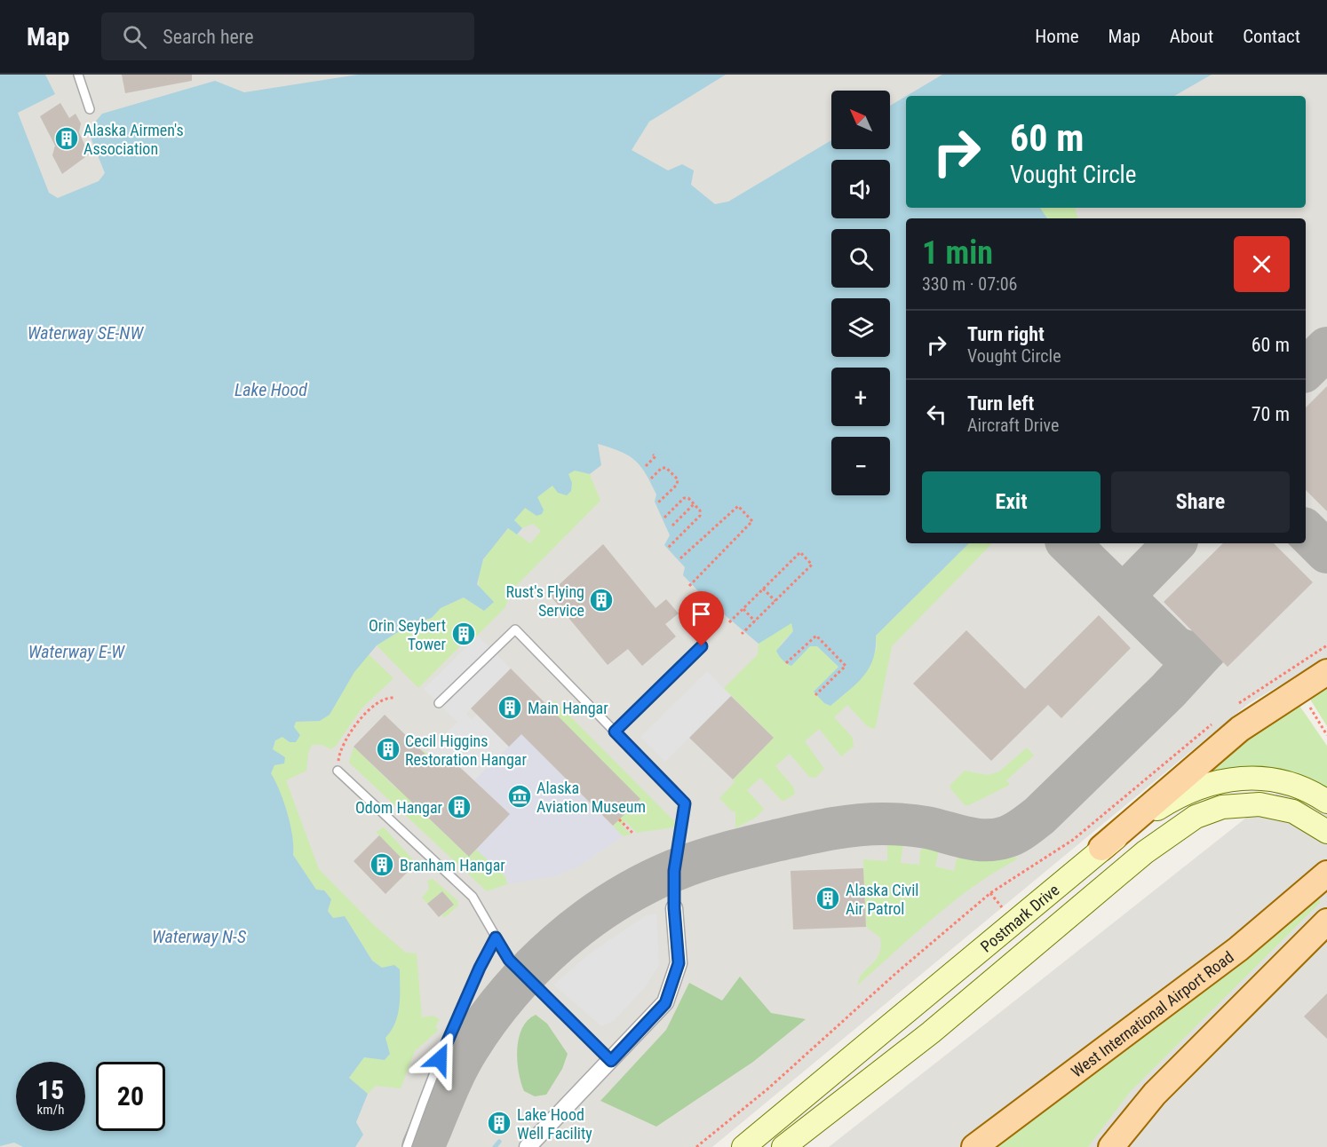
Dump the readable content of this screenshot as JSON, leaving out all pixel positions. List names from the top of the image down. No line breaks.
{"streets":{"main road":["West International Airport Road"],"street":["Postmark Drive"]},"water":["Waterway SE-NW","Lake Hood","Waterway E-W","Waterway N-S"],"places":{"building":["Alaska Airmen's Association","Rust's Flying Service","Orin Seybert Tower","Main Hangar","Cecil Higgins Restoration Hangar","Odom Hangar","Branham Hangar","Alaska Civil Air Patrol","Lake Hood Well Facility"],"museum":["Alaska Aviation Museum"]},"north":"top left","page":{"header":"Map","search":"Search here","nav":["Home","Map","About","Contact"],"map_buttons":["+","−"],"turn":["60 m","Vought Circle"],"heading":["1 min","330 m · 07:06"],"list":[{"name":"Turn right","note":"Vought Circle","value":"60 m"},{"name":"Turn left","note":"Aircraft Drive","value":"70 m"}],"buttons":["Exit","Share"],"speed":"15 km/h","limit":"20"}}
